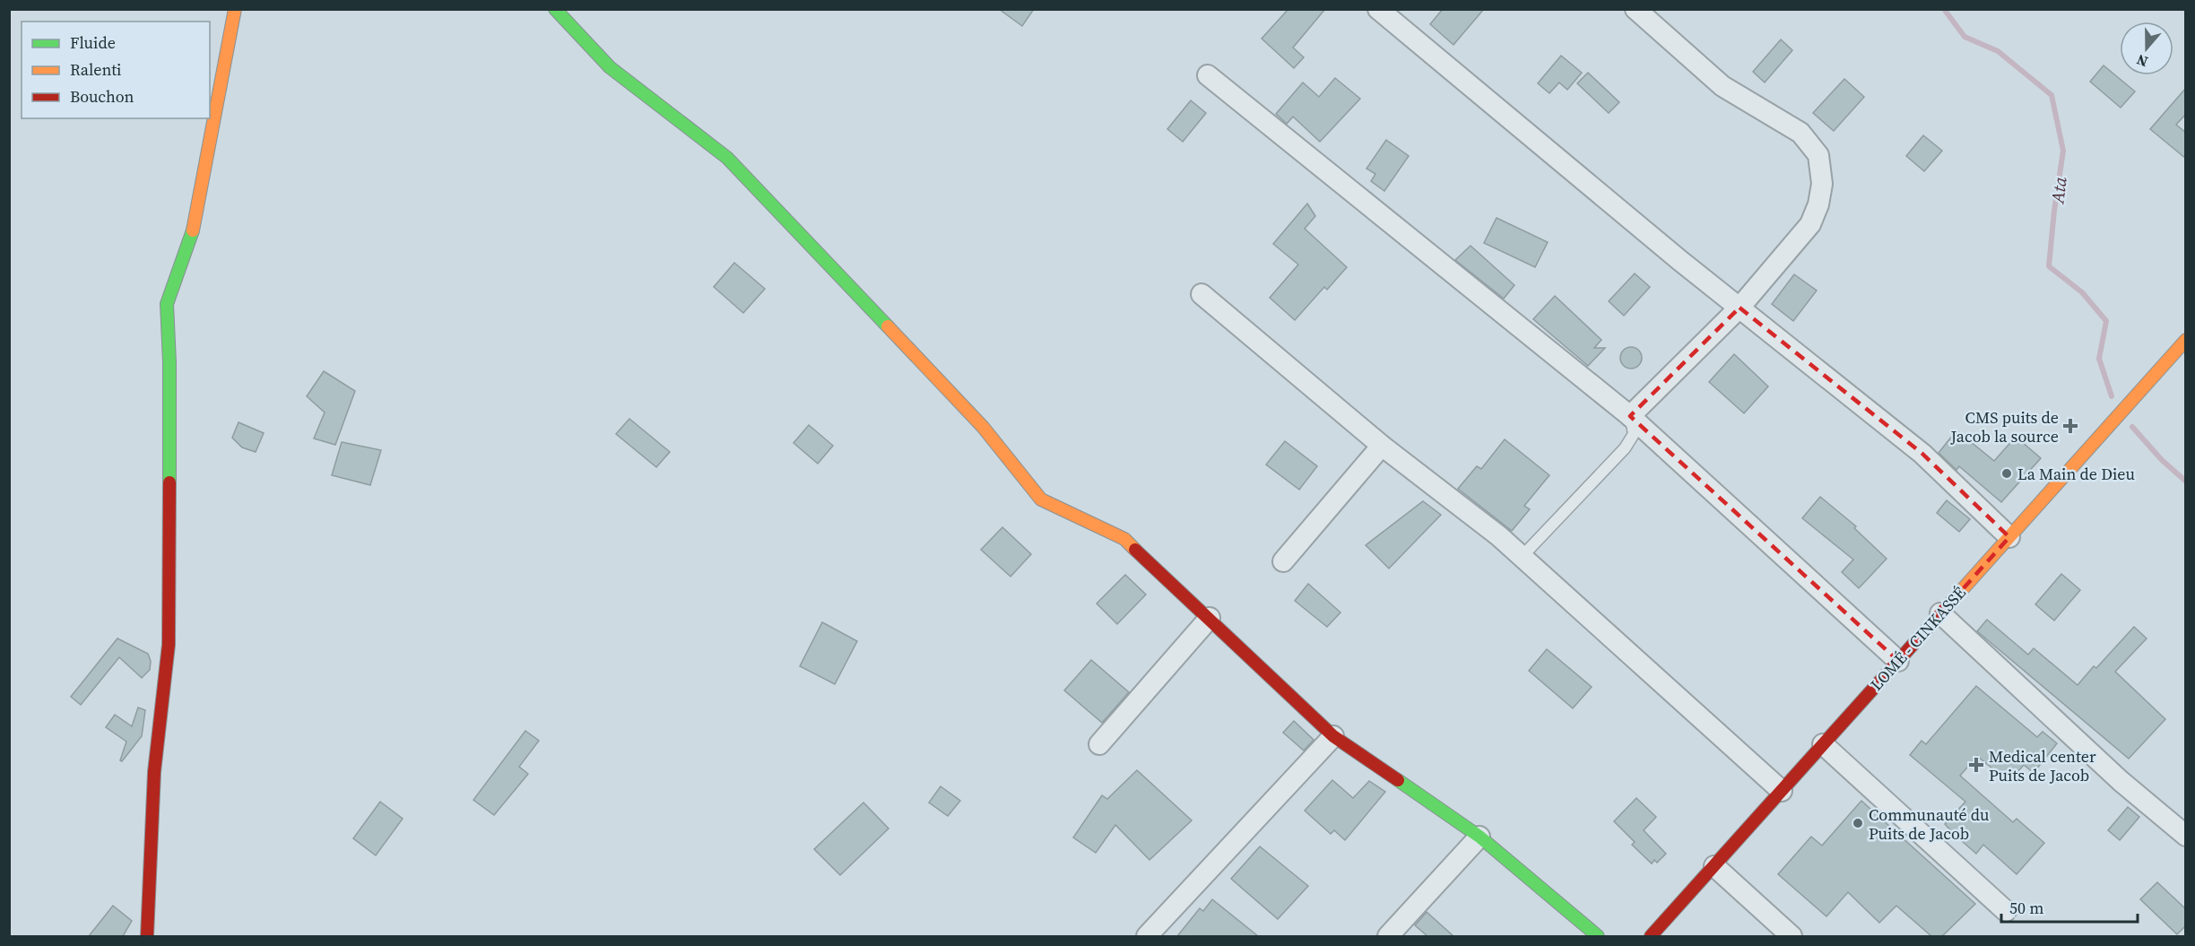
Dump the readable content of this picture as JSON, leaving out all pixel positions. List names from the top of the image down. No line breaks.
{"streets":{"main road":["LOMÉ - CINKASSÉ"]},"water":["Ata"],"places":{"health":["CMS puits de Jacob la source","Medical center Puits de Jacob"],"other":["La Main de Dieu","Communauté du Puits de Jacob"]},"legend":["Fluide","Ralenti","Bouchon"],"scale_bar":"50 m","north":"bottom"}
